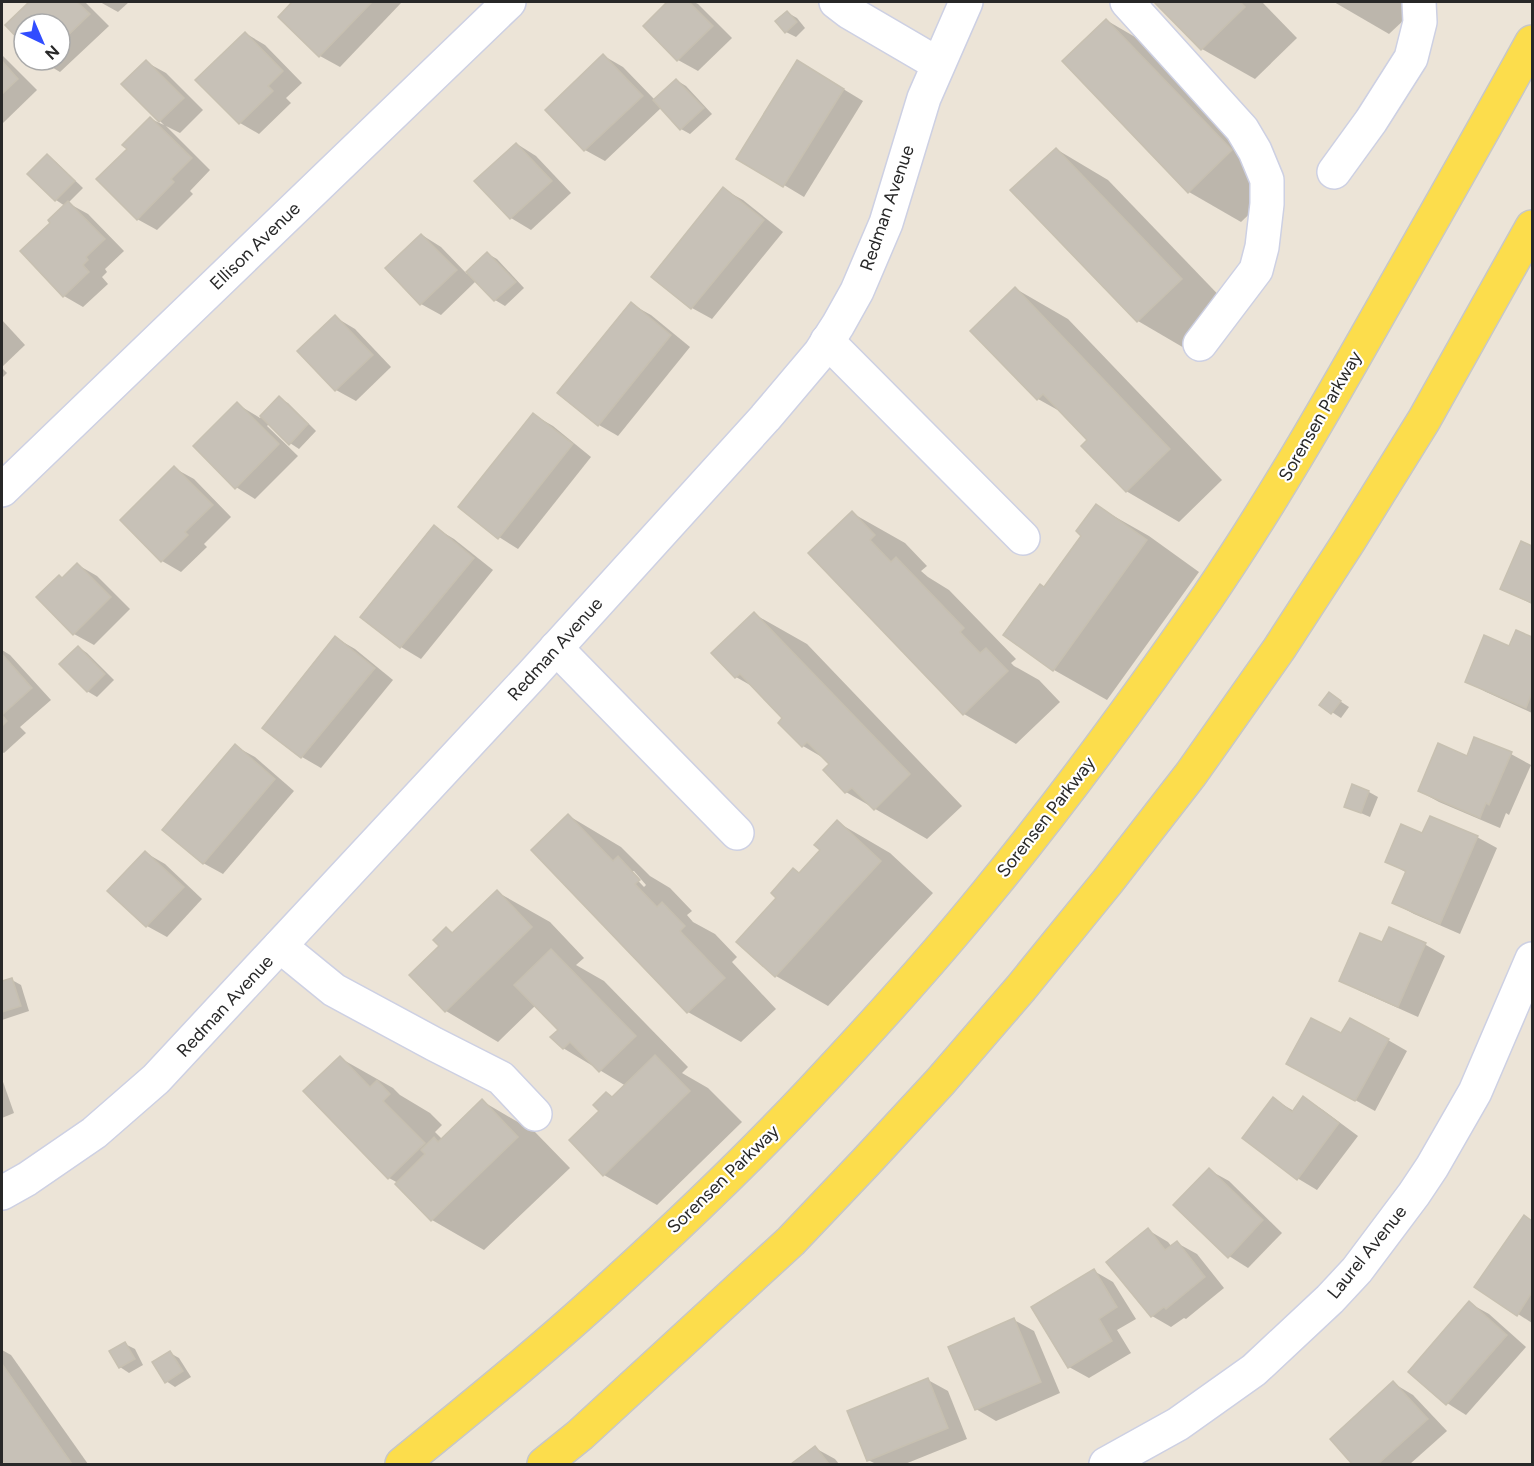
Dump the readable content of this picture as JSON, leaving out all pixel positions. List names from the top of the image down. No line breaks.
{"streets":{"main road":["Sorensen Parkway"],"street":["Redman Avenue","Ellison Avenue","Laurel Avenue"]},"north":"bottom right"}
